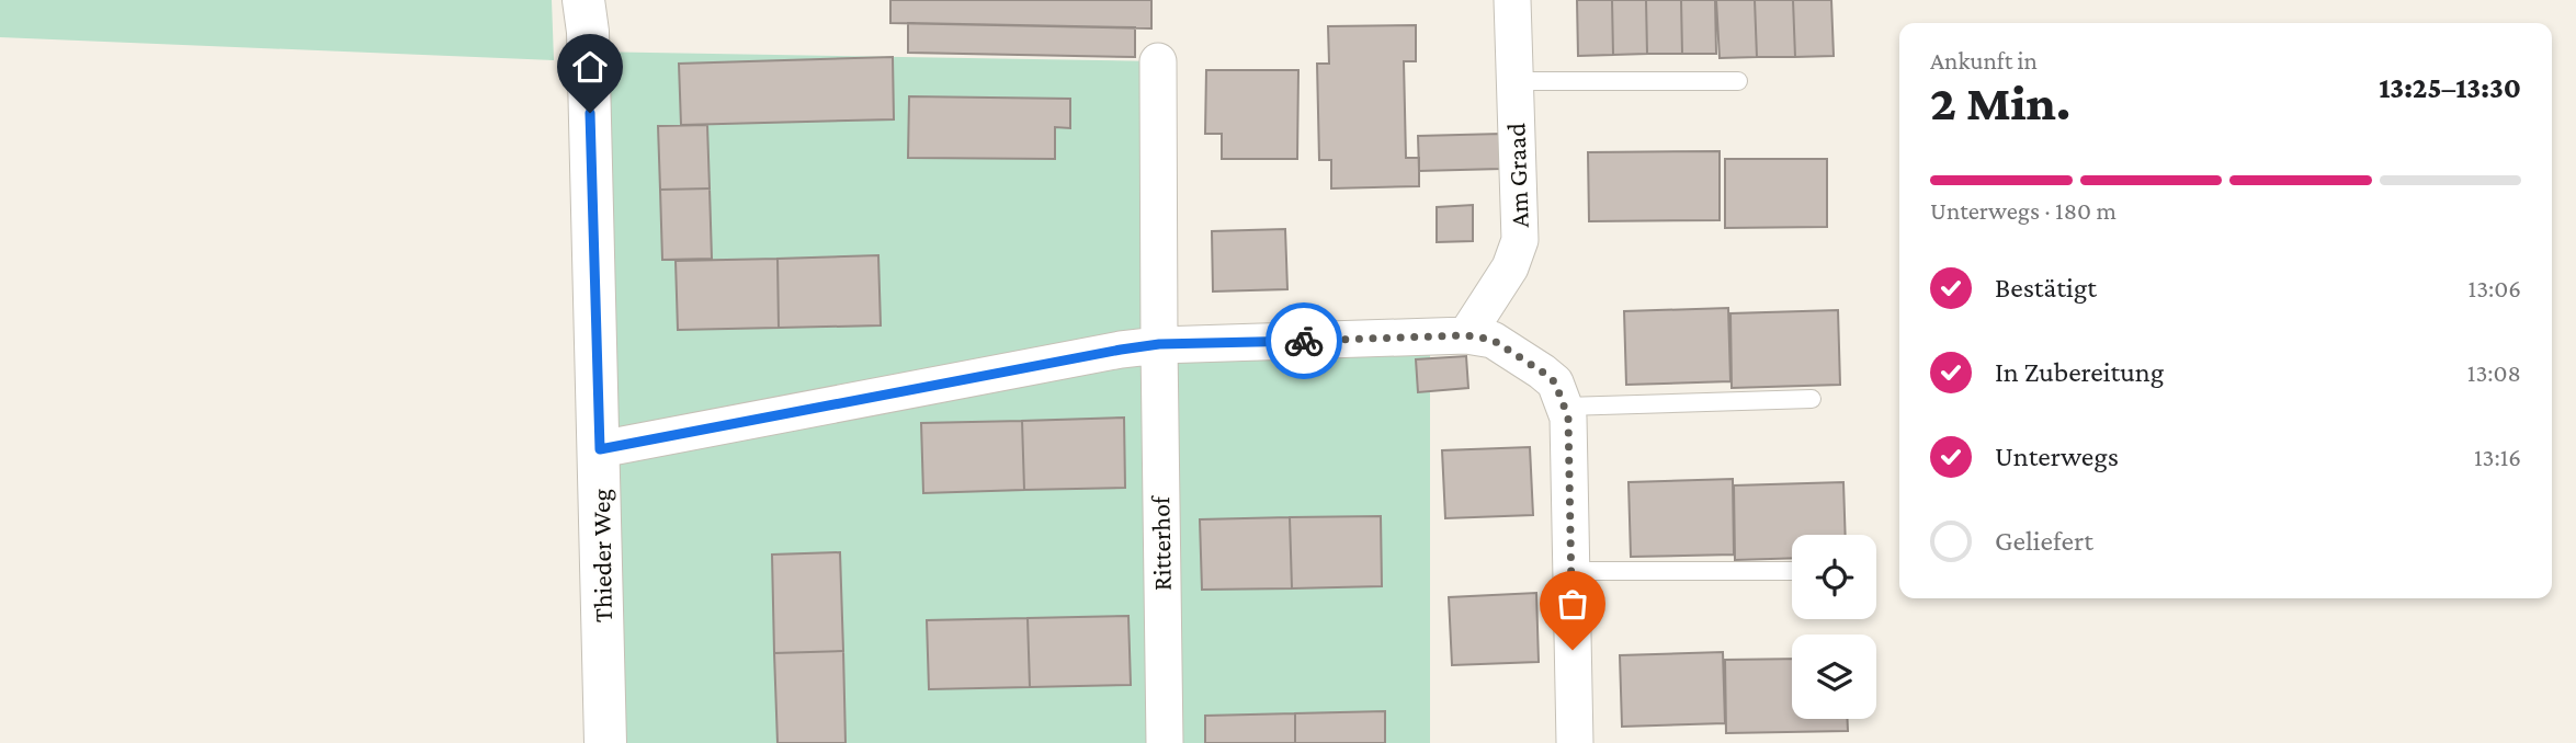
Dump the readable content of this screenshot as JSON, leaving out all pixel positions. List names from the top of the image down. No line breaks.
{"streets":{"street":["Am Graad","Ritterhof","Thieder Weg"]},"page":{"heading":["2 Min.","Ankunft in","13:25–13:30"],"bar":"Unterwegs · 180 m","list":[["Bestätigt","13:06"],["In Zubereitung","13:08"],["Unterwegs","13:16"],"Geliefert"]}}
